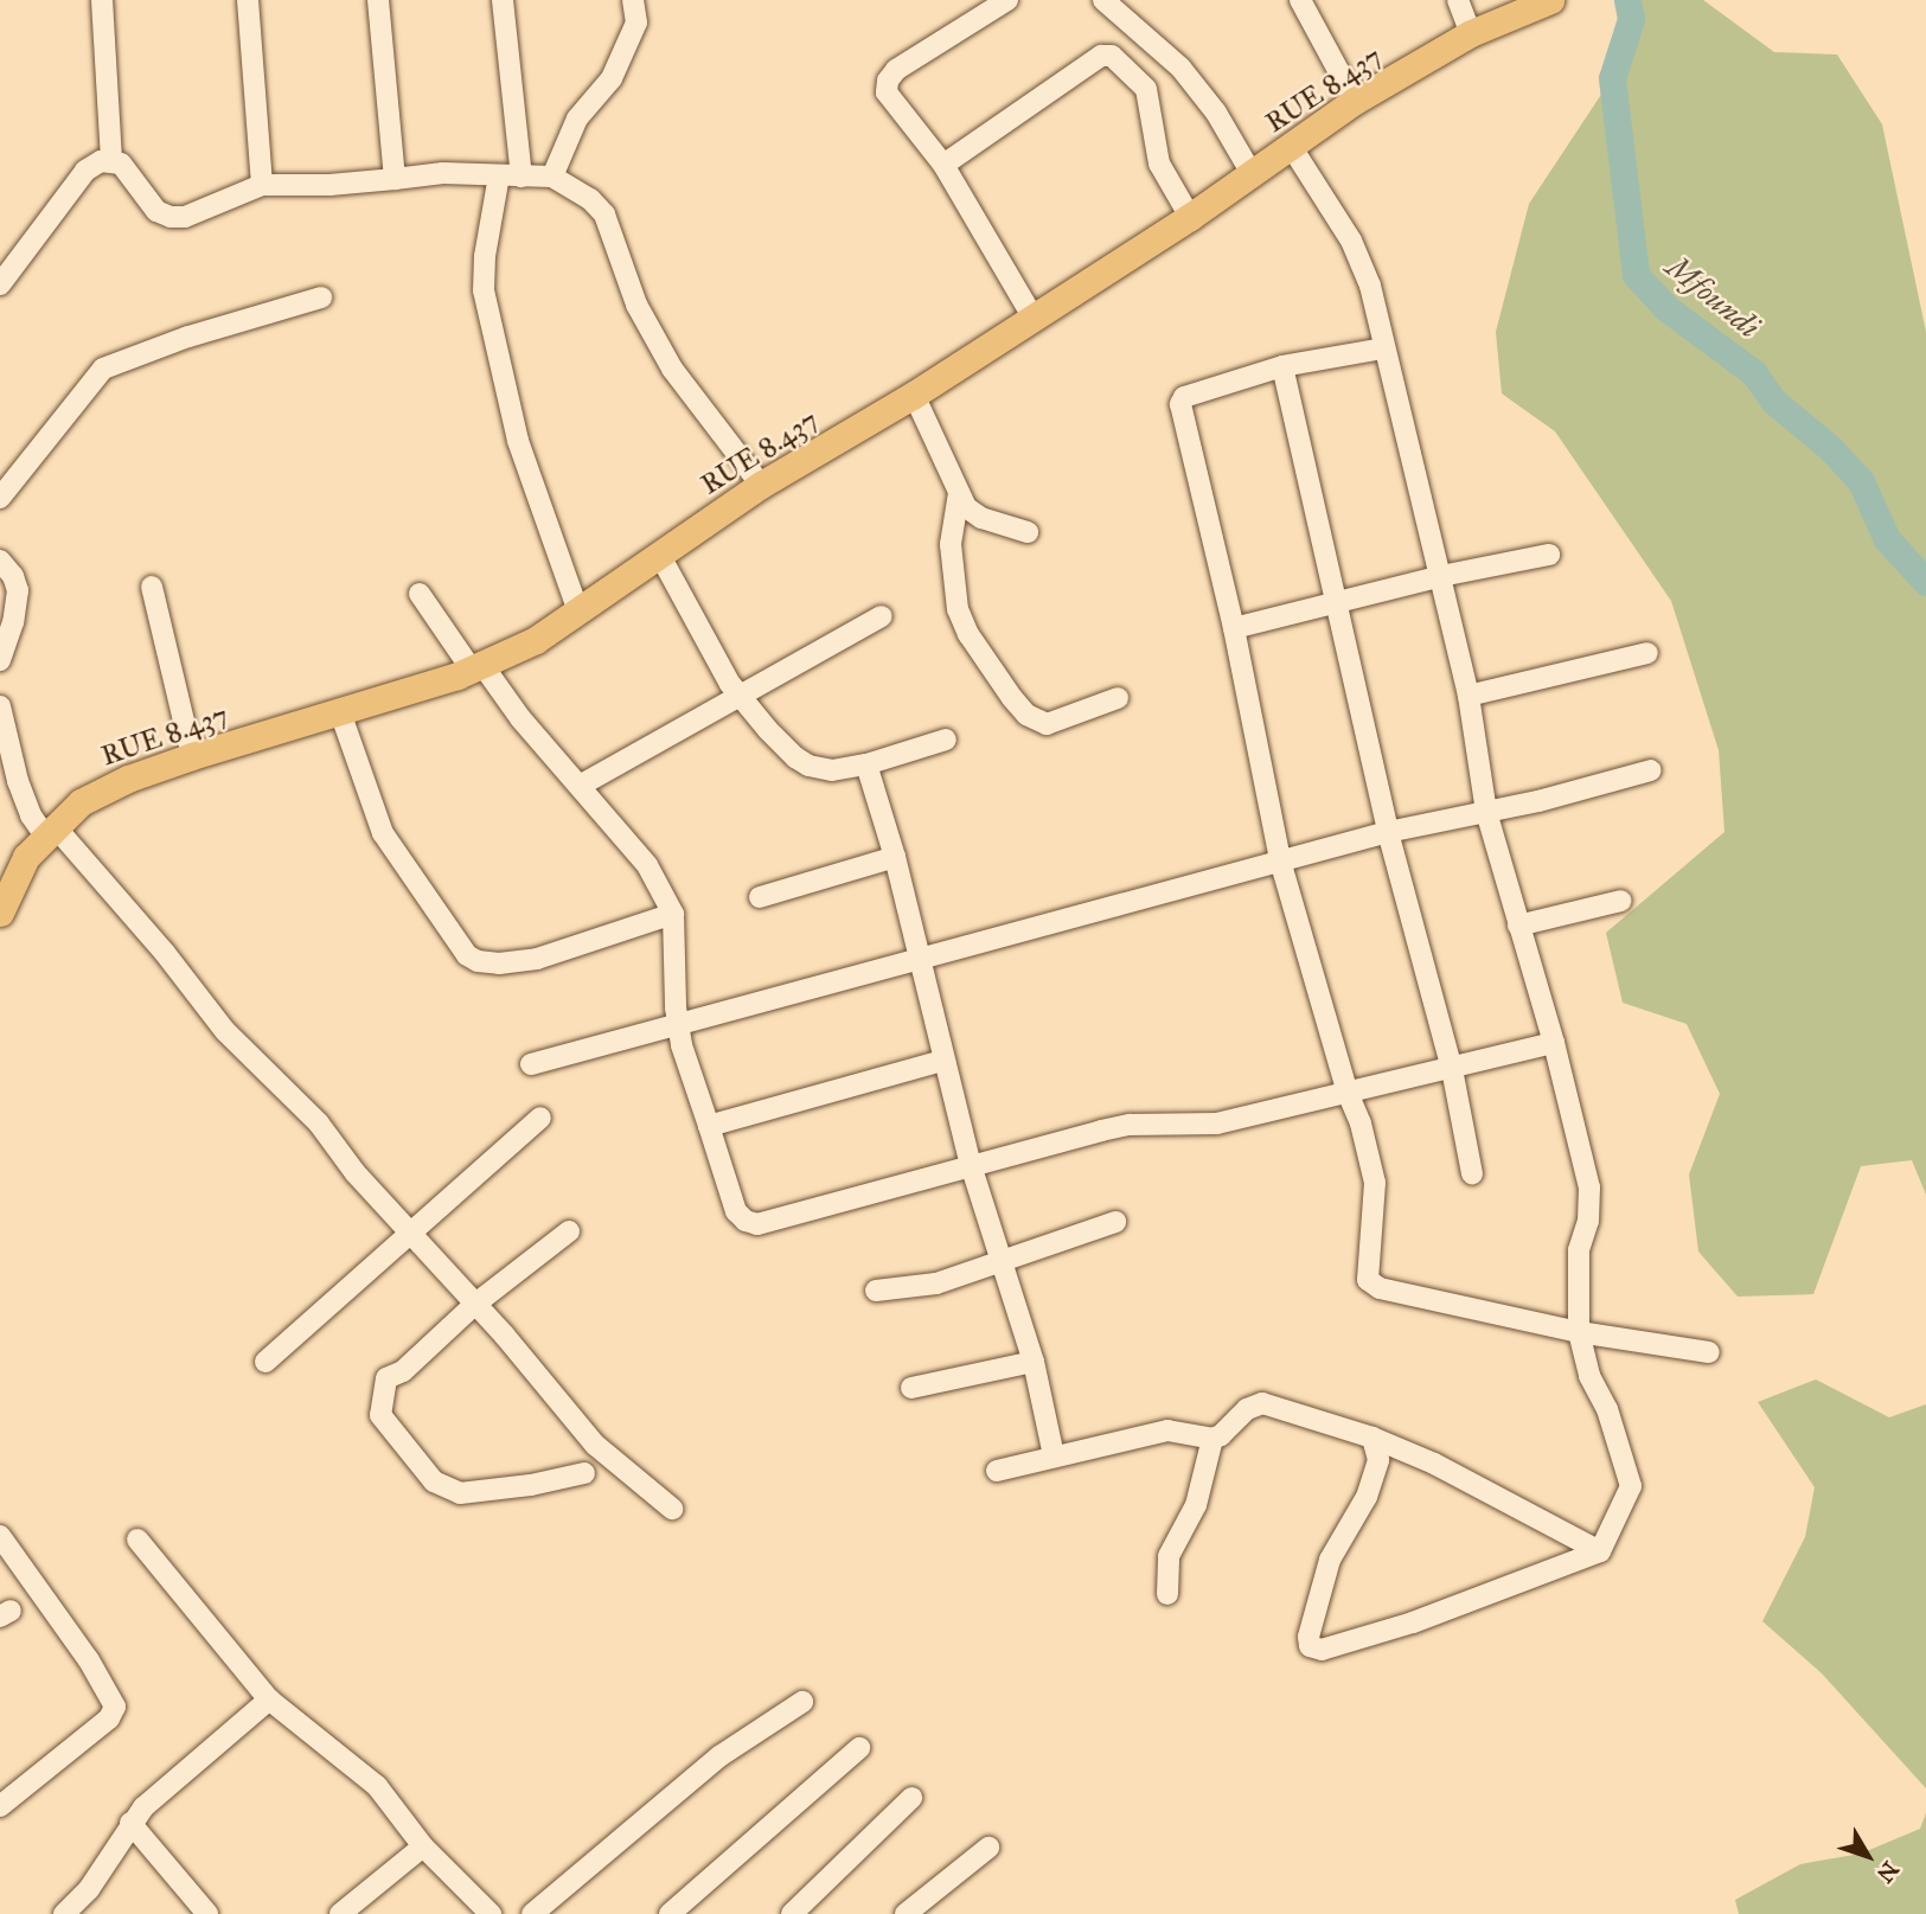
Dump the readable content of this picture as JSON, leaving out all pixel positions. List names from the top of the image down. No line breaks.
{"streets":{"main road":["RUE 8.437"]},"water":["Mfoundi"],"north":"bottom right"}
